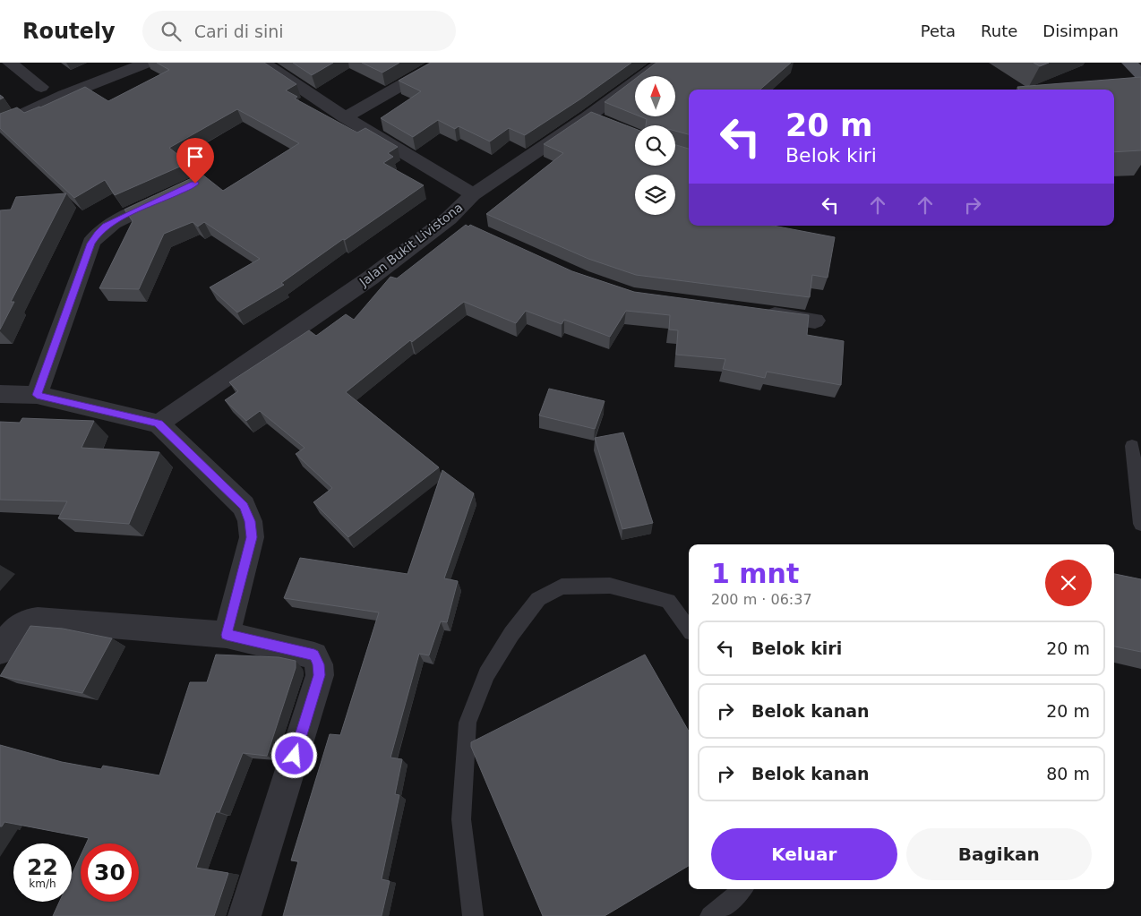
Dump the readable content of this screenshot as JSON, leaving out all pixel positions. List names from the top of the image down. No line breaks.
{"streets":{"street":["Jalan Bukit Livistona"]},"north":"top","page":{"header":"Routely","search":"Cari di sini","nav":["Peta","Rute","Disimpan"],"turn":["20 m","Belok kiri"],"heading":["1 mnt","200 m · 06:37"],"list":[{"name":"Belok kiri","value":"20 m"},{"name":"Belok kanan","value":"20 m"},{"name":"Belok kanan","value":"80 m"}],"buttons":["Keluar","Bagikan"],"speed":"22 km/h","limit":"30"}}
